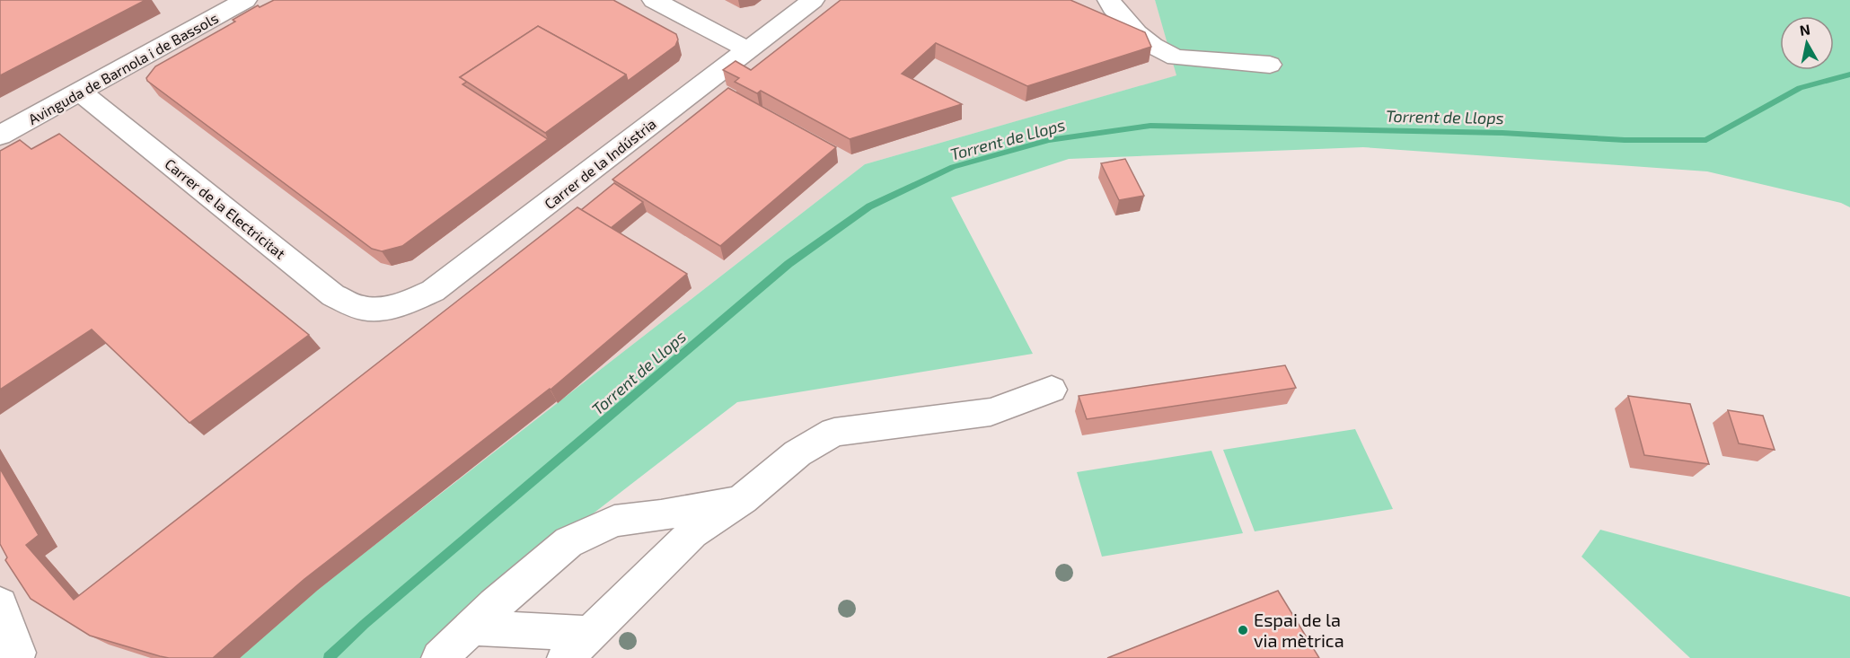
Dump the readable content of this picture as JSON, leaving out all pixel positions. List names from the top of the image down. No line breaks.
{"streets":{"street":["Avinguda de Barnola i de Bassols","Carrer de la Indústria","Carrer de la Electricitat"]},"crossings":[["Avinguda de Barnola i de Bassols","Carrer de la Electricitat"],["Carrer de la Indústria","Carrer de la Electricitat"]],"water":["Torrent de Llops"],"places":["Espai de la via mètrica"],"north":"top"}
